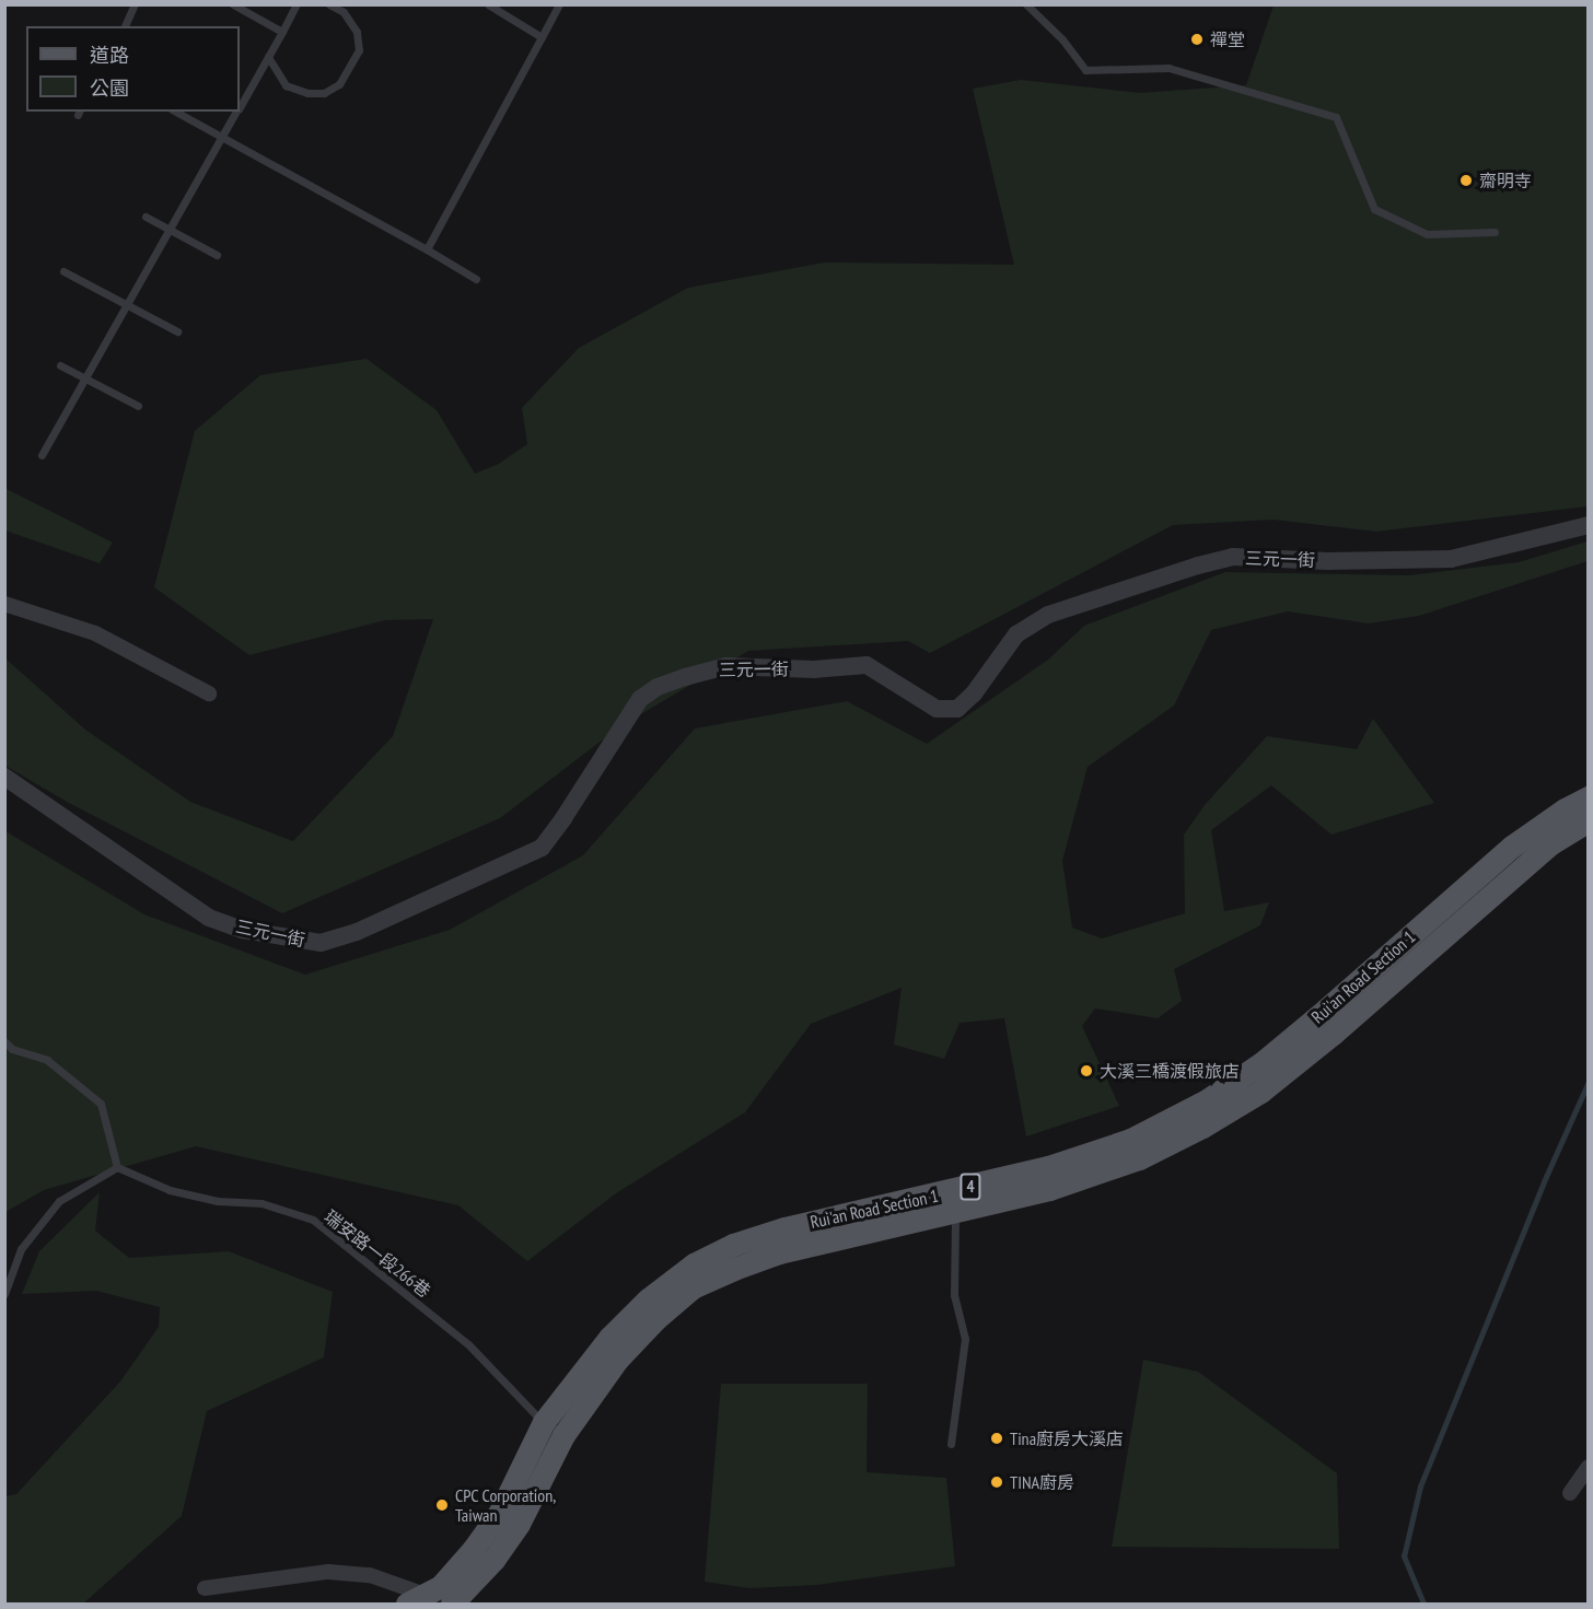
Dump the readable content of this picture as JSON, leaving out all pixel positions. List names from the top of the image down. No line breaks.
{"streets":{"main road":["Rui'an Road Section 1","4"],"street":["三元一街"],"lane":["瑞安路一段266巷"]},"crossings":[["Rui'an Road Section 1","瑞安路一段266巷"]],"places":["禪堂","齋明寺","大溪三橋渡假旅店","Tina廚房大溪店","TINA廚房","CPC Corporation, Taiwan"],"legend":["道路","公園"]}
